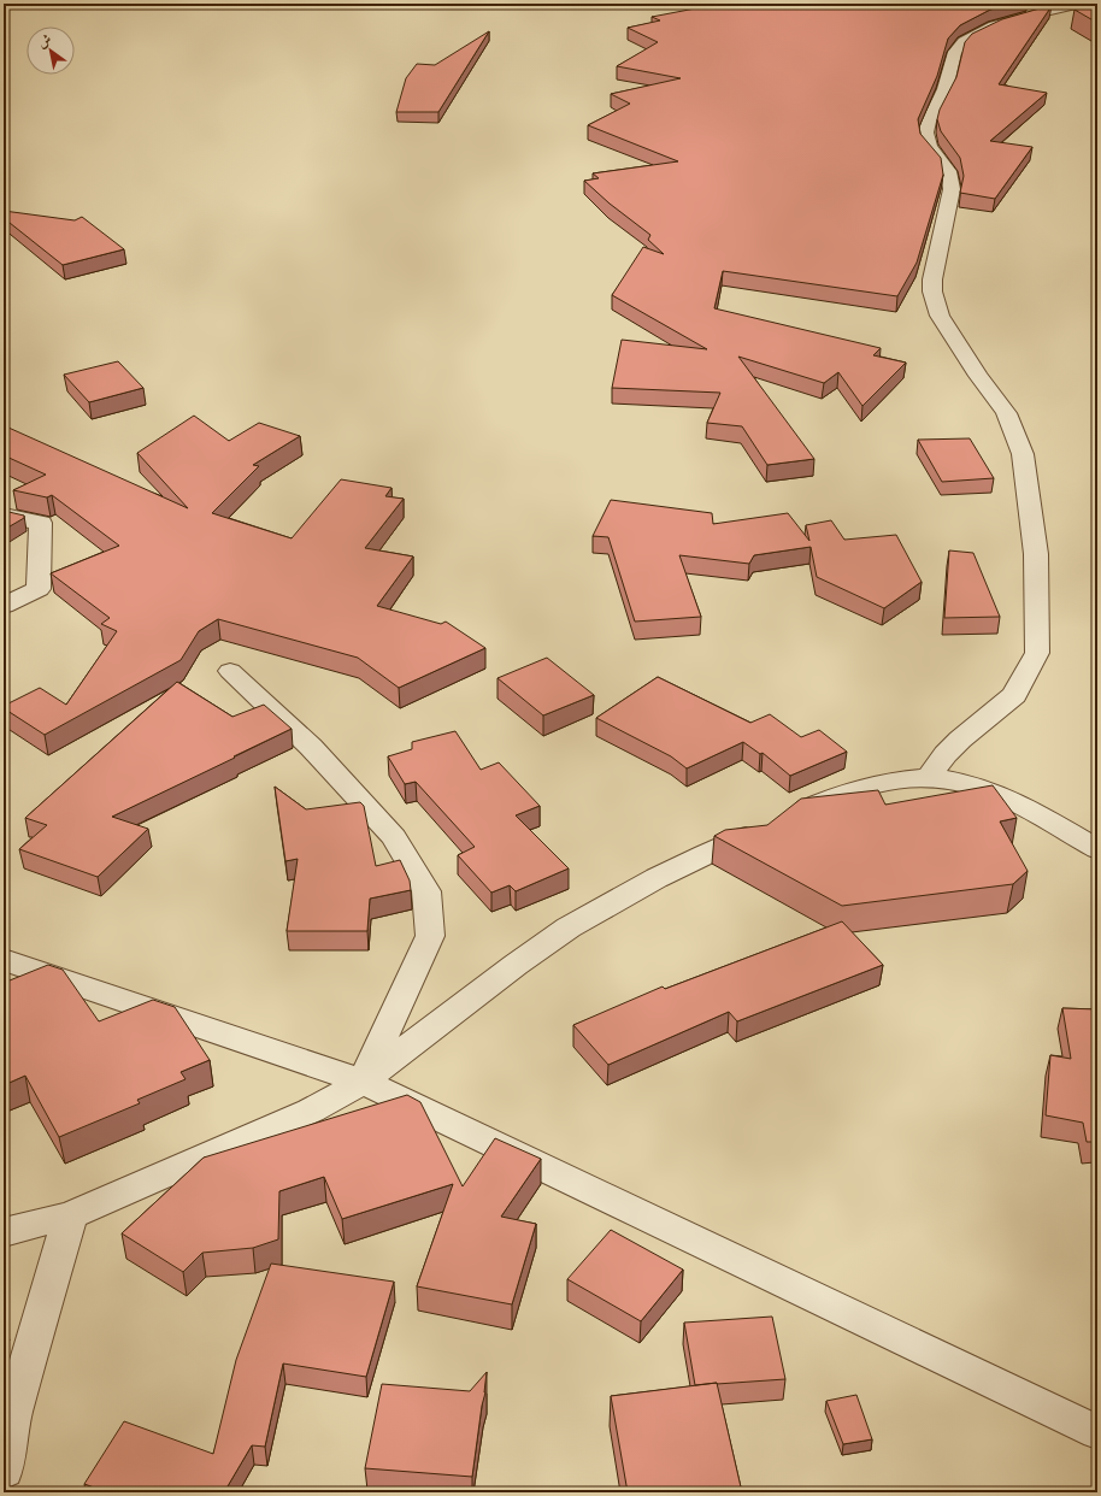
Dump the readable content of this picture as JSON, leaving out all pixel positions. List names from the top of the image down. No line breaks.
{"north":"top left"}
